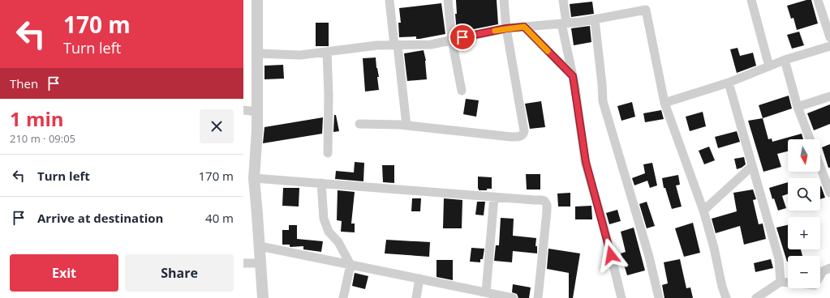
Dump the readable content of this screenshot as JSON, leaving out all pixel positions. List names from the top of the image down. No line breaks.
{"north":"bottom","page":{"turn":["170 m","Turn left"],"then":"Then","heading":["1 min","210 m · 09:05"],"map_buttons":["+","−"],"list":[{"name":"Turn left","value":"170 m"},{"name":"Arrive at destination","value":"40 m"}],"buttons":["Exit","Share"]}}
